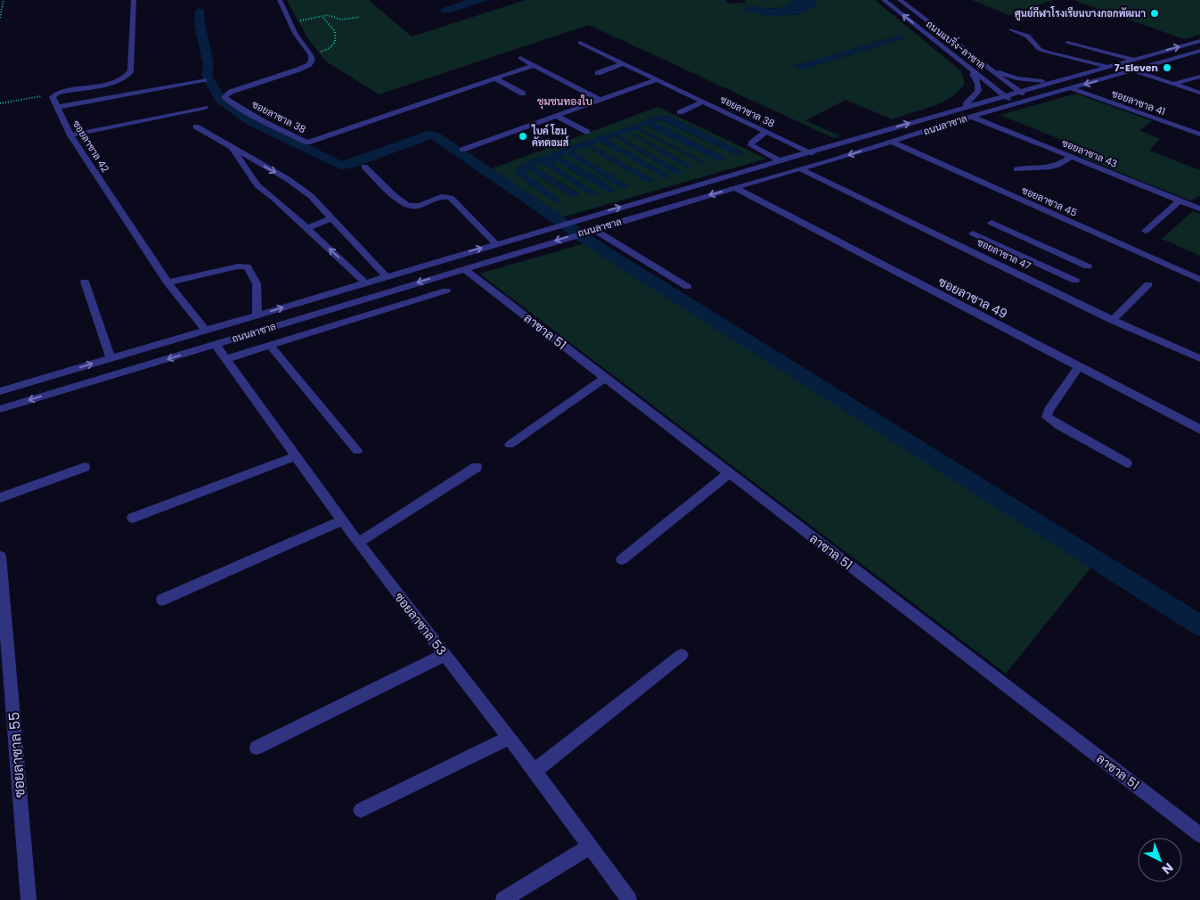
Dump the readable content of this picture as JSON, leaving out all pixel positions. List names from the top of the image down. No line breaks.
{"streets":{"street":["ถนนแบริ่ง-ลาซาล","ซอยลาซาล 41","ซอยลาซาล 38","ถนนลาซาล","ซอยลาซาล 42","ซอยลาซาล 43","ซอยลาซาล 45","ซอยลาซาล 47","ซอยลาซาล 49","ลาซาล 51","ซอยลาซาล 53","ซอยลาซาล 55"]},"crossings":[["ถนนแบริ่ง-ลาซาล","ถนนลาซาล"],["ซอยลาซาล 41","ถนนลาซาล"],["ซอยลาซาล 38","ถนนลาซาล"],["ถนนลาซาล","ซอยลาซาล 42"],["ถนนลาซาล","ซอยลาซาล 43"],["ถนนลาซาล","ซอยลาซาล 45"],["ถนนลาซาล","ซอยลาซาล 47"],["ถนนลาซาล","ซอยลาซาล 49"],["ถนนลาซาล","ลาซาล 51"],["ถนนลาซาล","ซอยลาซาล 53"]],"districts":["ชุมชนทองใบ"],"places":["ศูนย์กีฬาโรงเรียนบางกอกพัฒนา","7-Eleven","ไบค์ โฮม คัทตอมส์"],"north":"bottom right"}
